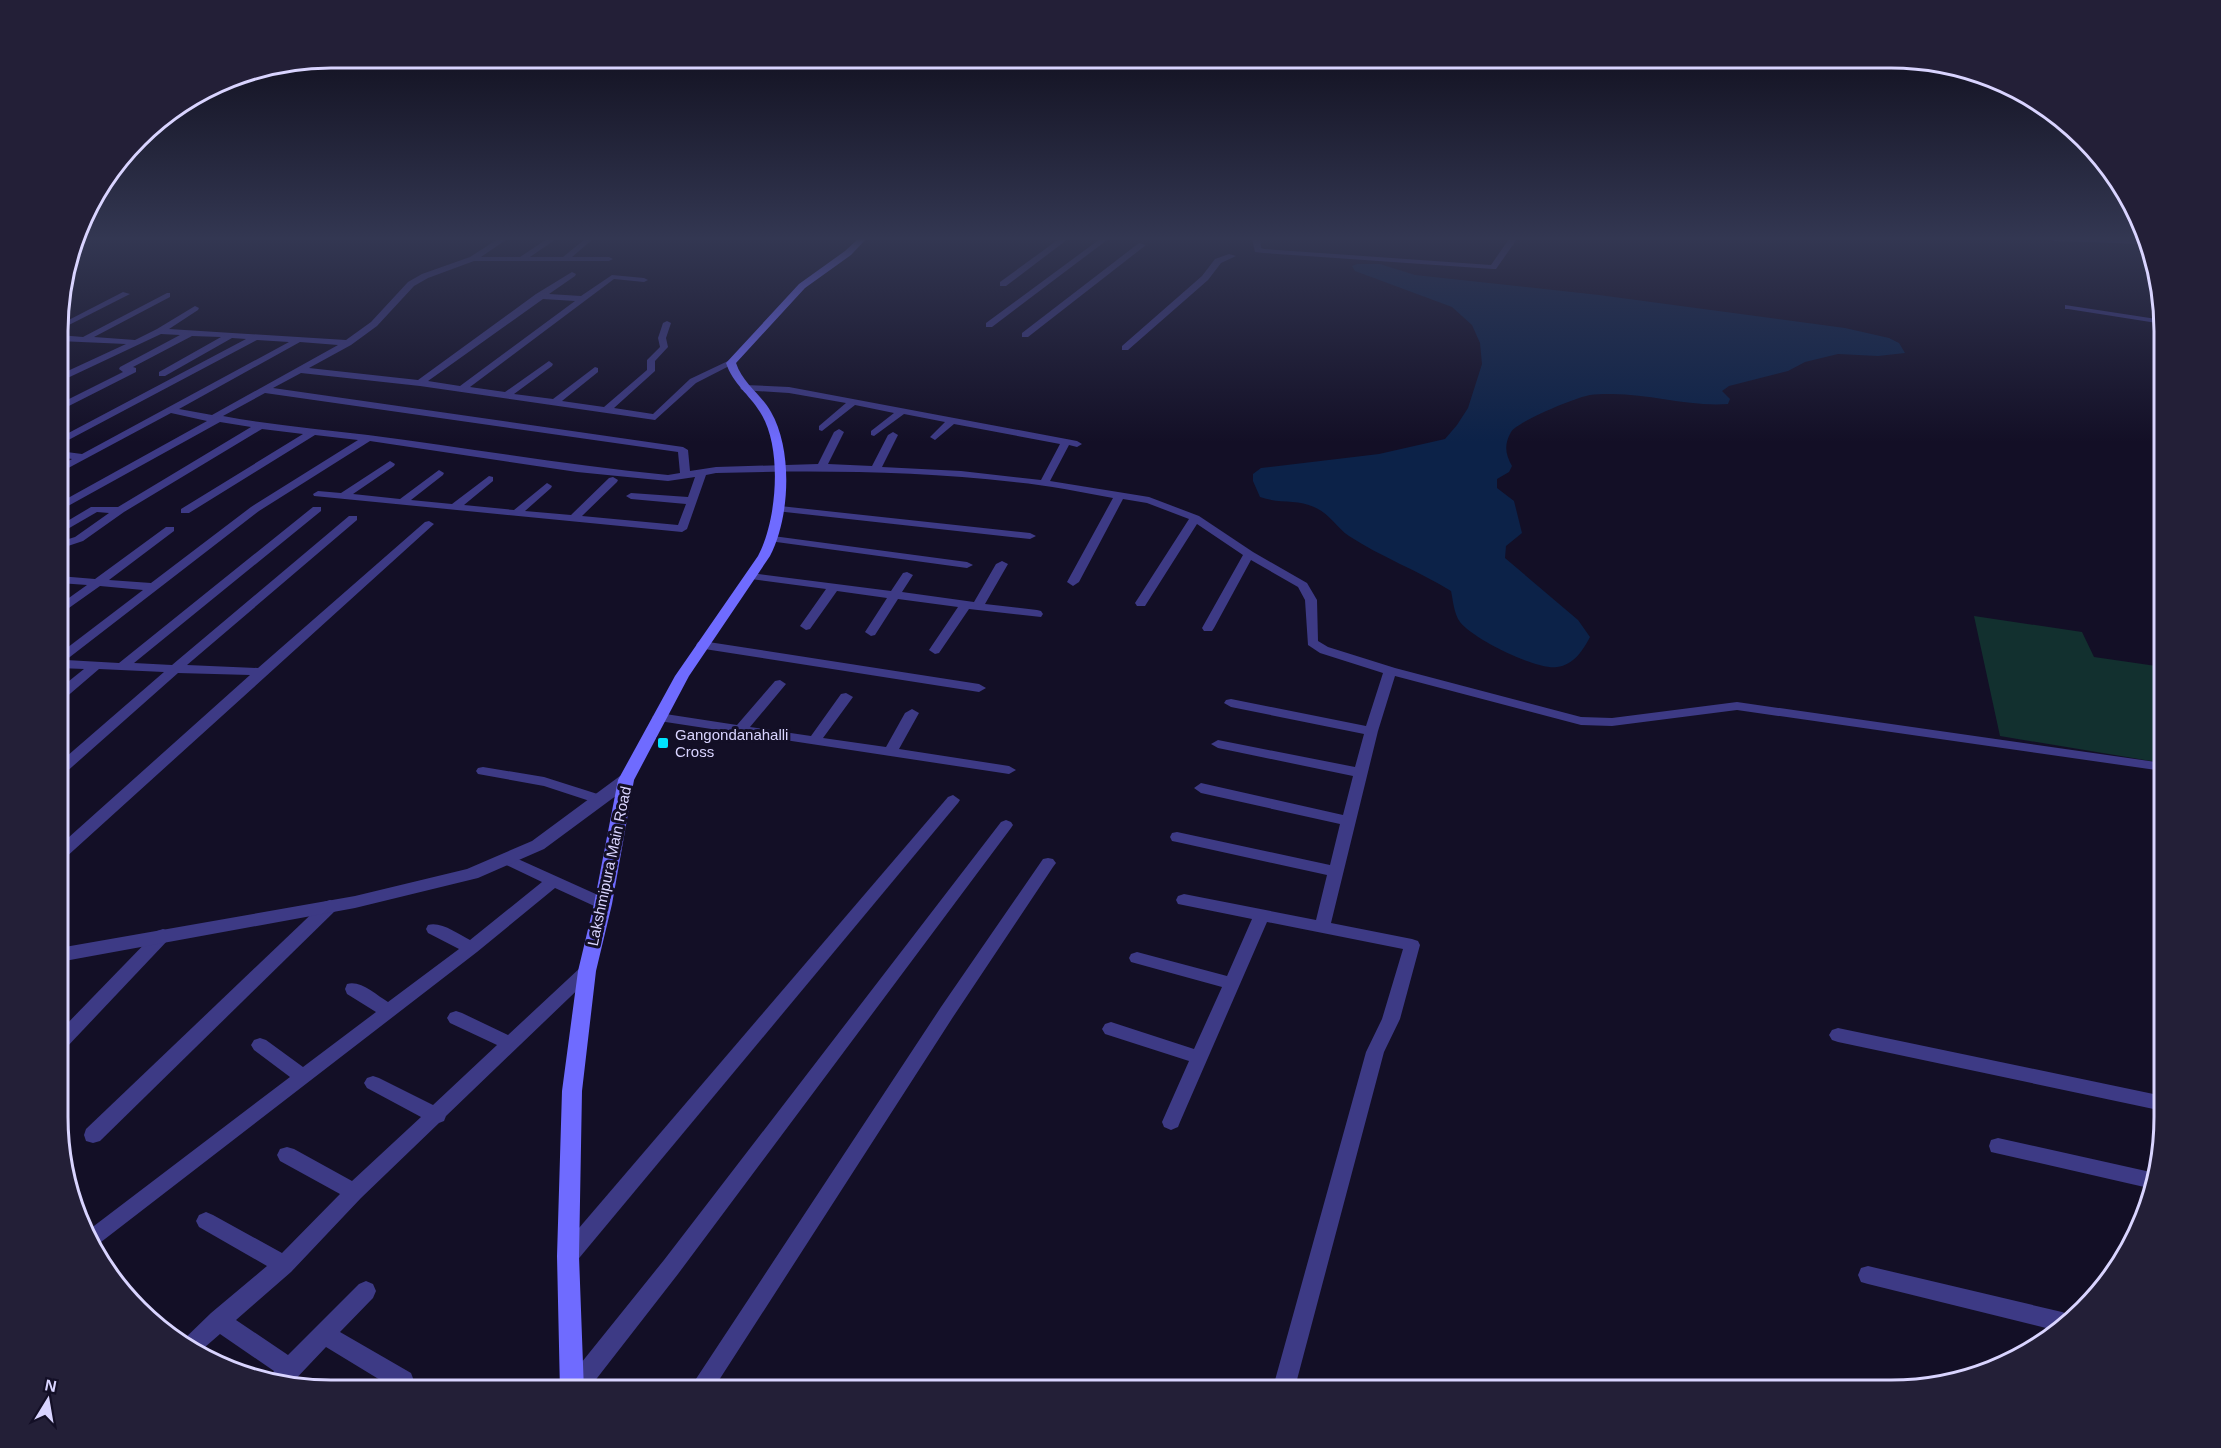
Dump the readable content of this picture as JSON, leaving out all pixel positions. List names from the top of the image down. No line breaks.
{"streets":{"main road":["Lakshmipura Main Road"]},"places":{"transit":["Gangondanahalli Cross"]},"north":"top"}
